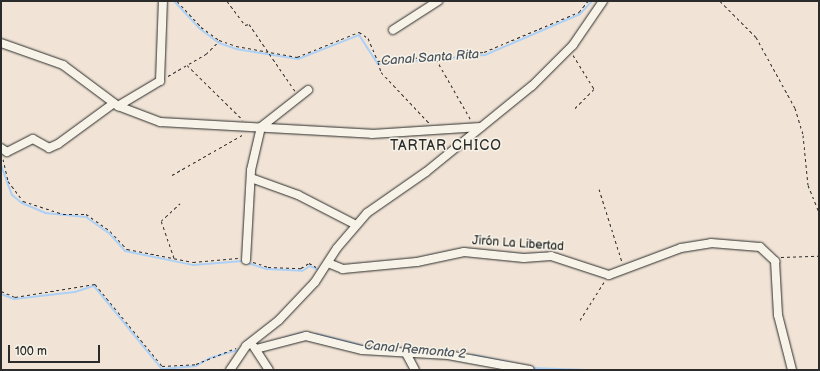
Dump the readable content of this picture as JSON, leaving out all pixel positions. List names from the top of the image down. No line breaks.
{"streets":{"street":["Jirón La Libertad"]},"districts":["TARTAR CHICO"],"water":["Canal Santa Rita","Canal Remonta 2"],"scale_bar":"100 m"}
